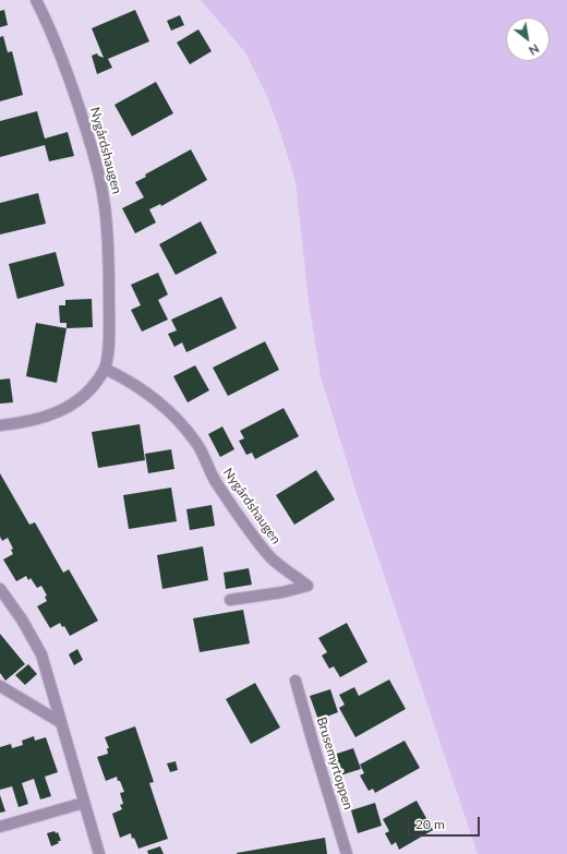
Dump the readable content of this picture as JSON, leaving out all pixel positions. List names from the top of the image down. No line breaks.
{"streets":{"street":["Nygårdshaugen","Brusemyrtoppen"]},"scale_bar":"20 m","north":"bottom right"}
